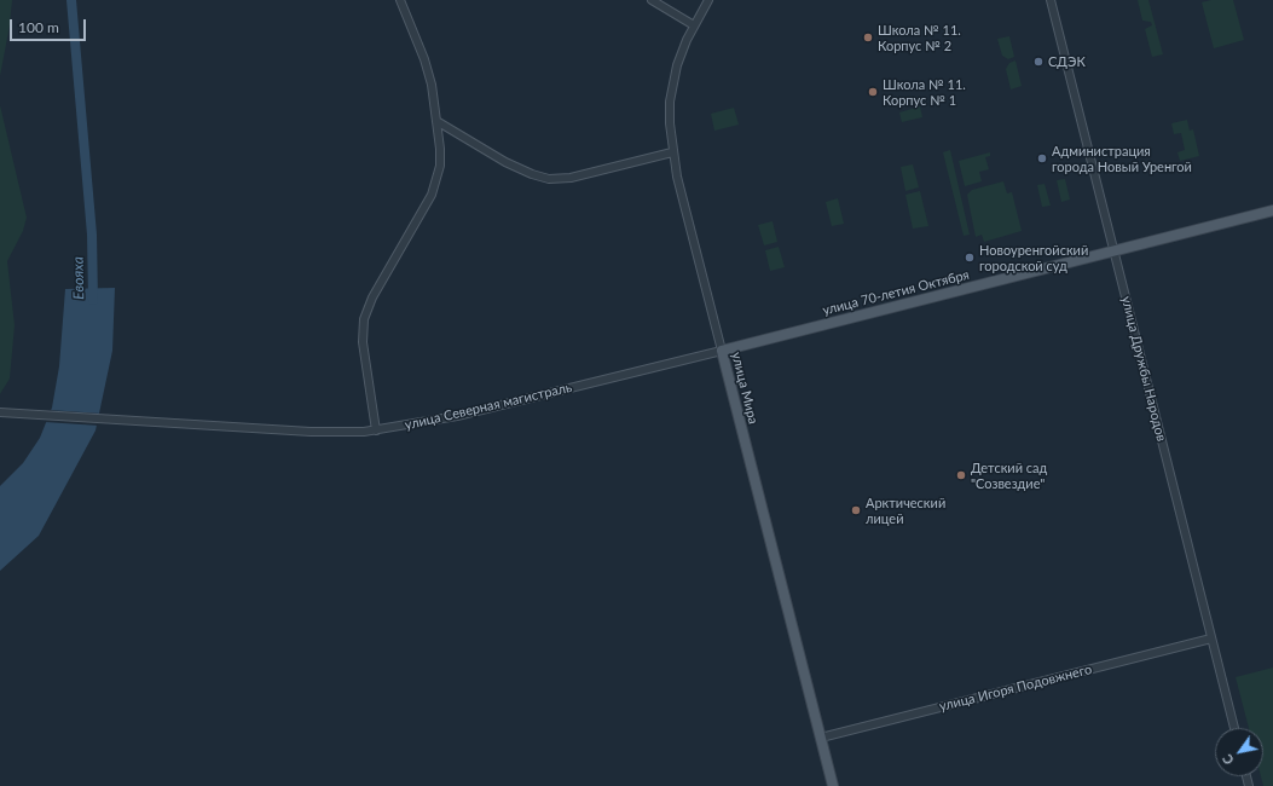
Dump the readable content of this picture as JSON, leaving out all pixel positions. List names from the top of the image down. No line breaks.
{"streets":{"main road":["улица 70-летия Октября","улица Мира"],"street":["улица Дружбы Народов","улица Северная магистраль","улица Игоря Подовжнего"]},"crossings":[["улица 70-летия Октября","улица Дружбы Народов"],["улица 70-летия Октября","улица Мира"],["улица 70-летия Октября","улица Северная магистраль"],["улица Дружбы Народов","улица Игоря Подовжнего"],["улица Мира","улица Северная магистраль"],["улица Мира","улица Игоря Подовжнего"]],"water":["Евояха"],"places":["Школа № 11. Корпус № 2","СДЭК","Школа № 11. Корпус № 1","Администрация города Новый Уренгой","Новоуренгойский городской суд","Детский сад \"Созвездие\"","Арктический лицей"],"scale_bar":"100 m","north":"bottom left"}
